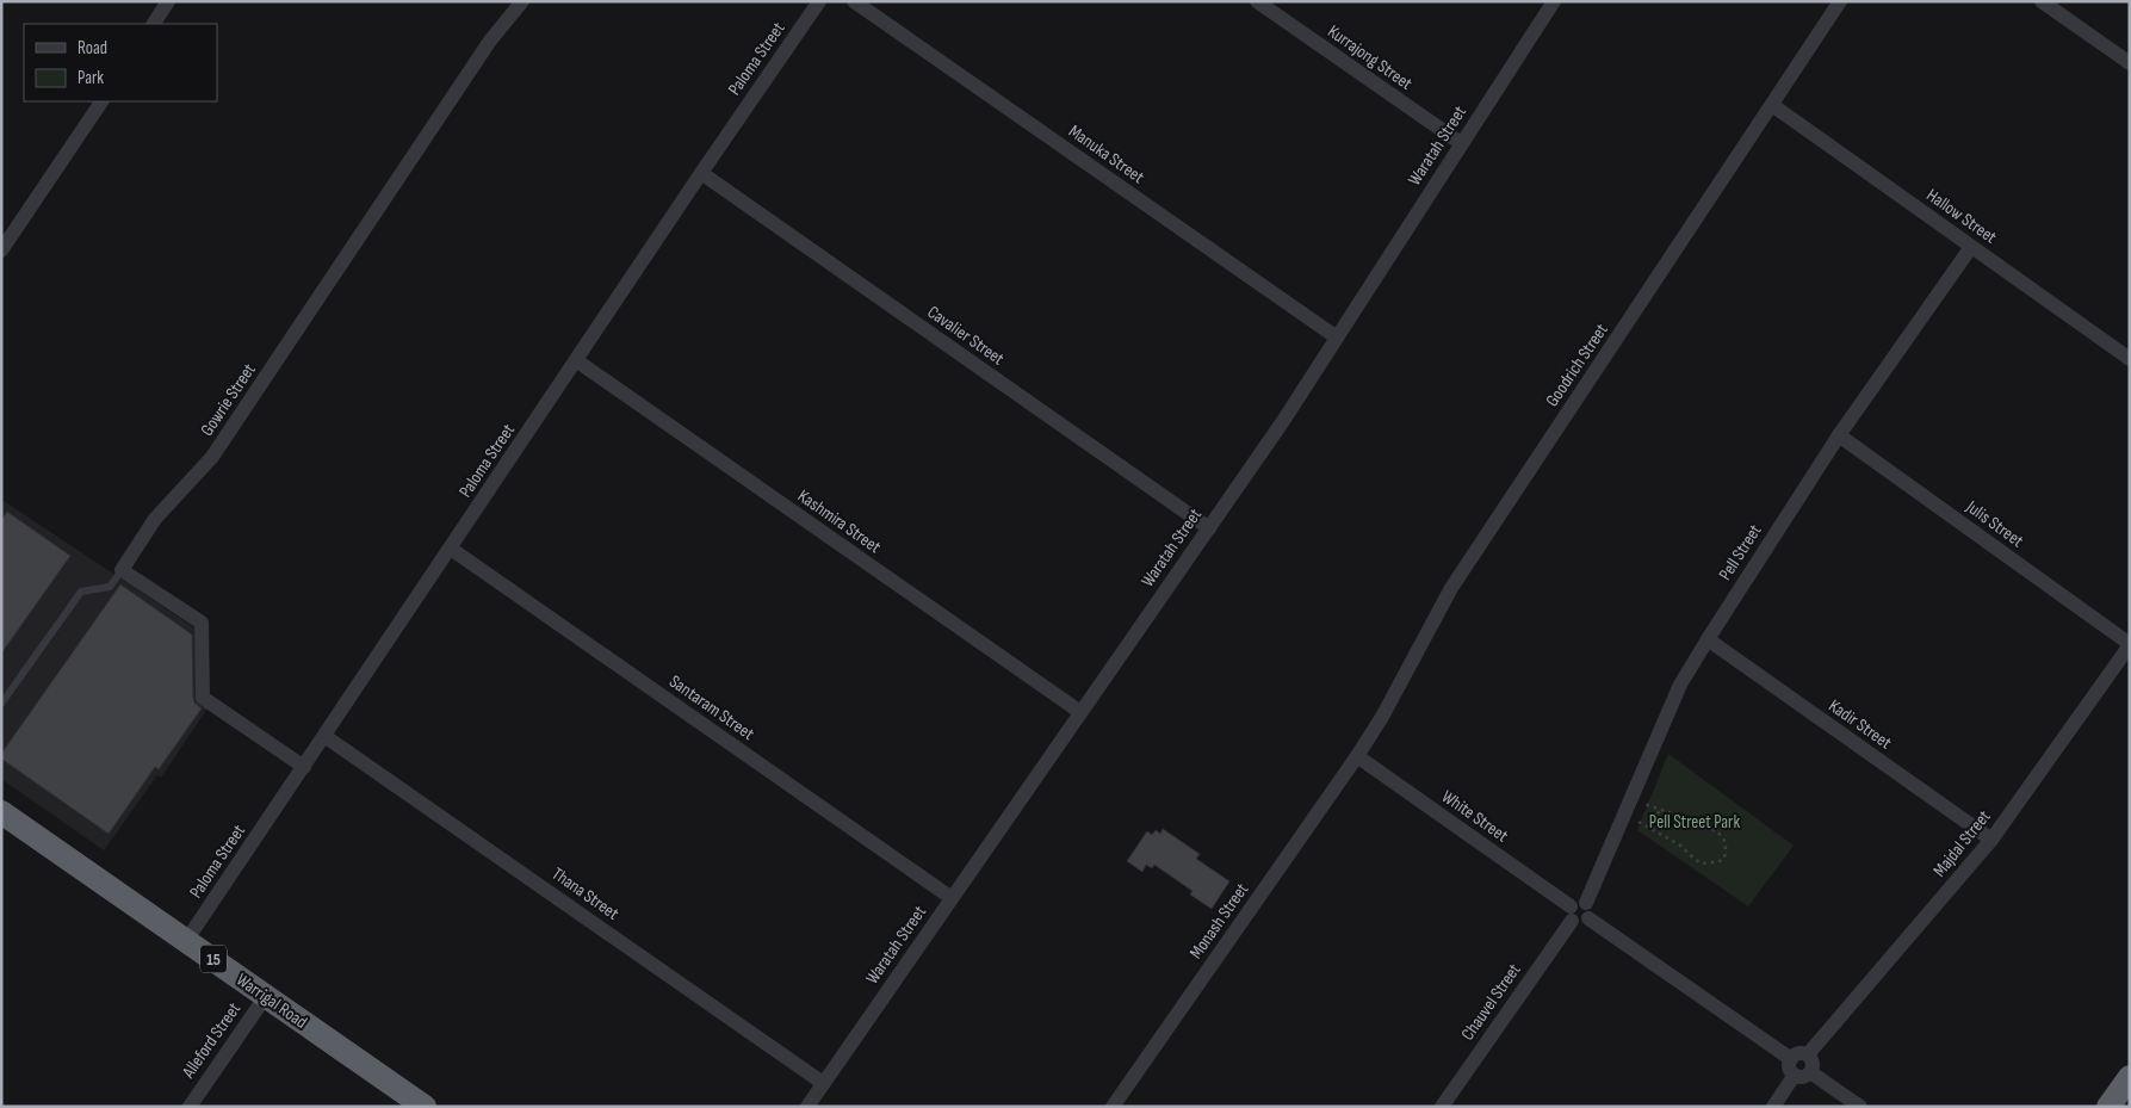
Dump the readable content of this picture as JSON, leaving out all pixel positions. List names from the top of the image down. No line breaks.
{"streets":{"highway":["15","Warrigal Road"],"street":["Kurrajong Street","Paloma Street","Waratah Street","Manuka Street","Hallow Street","Cavalier Street","Goodrich Street","Gowrie Street","Kashmira Street","Julis Street","Pell Street","Santaram Street","Kadir Street","White Street","Majdal Street","Thana Street","Monash Street","Chauvel Street","Alleford Street"]},"crossings":[["Kurrajong Street","Waratah Street"],["Paloma Street","Cavalier Street"],["Paloma Street","Kashmira Street"],["Paloma Street","Santaram Street"],["Paloma Street","Thana Street"],["Paloma Street","Warrigal Road"],["Waratah Street","Manuka Street"],["Waratah Street","Cavalier Street"],["Waratah Street","Kashmira Street"],["Waratah Street","Santaram Street"],["Waratah Street","Thana Street"],["Hallow Street","Goodrich Street"],["Hallow Street","Pell Street"],["Goodrich Street","White Street"],["Goodrich Street","Monash Street"],["Julis Street","Pell Street"],["Julis Street","Majdal Street"],["Pell Street","Kadir Street"],["Pell Street","White Street"],["Pell Street","Chauvel Street"],["Kadir Street","Majdal Street"],["White Street","Monash Street"],["White Street","Chauvel Street"],["Warrigal Road","Alleford Street"]],"parks":["Pell Street Park"],"legend":["Road","Park"]}
